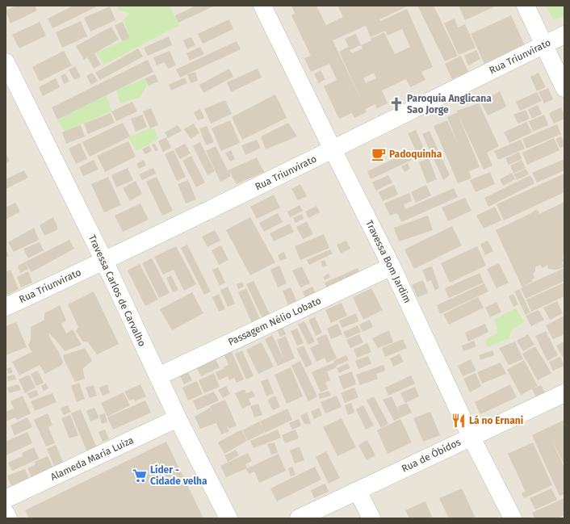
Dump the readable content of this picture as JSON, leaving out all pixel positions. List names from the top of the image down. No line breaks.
{"streets":{"street":["Rua Triunvirato","Travessa Bom Jardim","Travessa Carlos de Carvalho","Passagem Nélio Lobato","Rua de Óbidos","Alameda Maria Luiza"]},"crossings":[["Rua Triunvirato","Travessa Bom Jardim"],["Rua Triunvirato","Travessa Carlos de Carvalho"],["Travessa Bom Jardim","Passagem Nélio Lobato"],["Travessa Bom Jardim","Rua de Óbidos"],["Travessa Carlos de Carvalho","Passagem Nélio Lobato"],["Travessa Carlos de Carvalho","Alameda Maria Luiza"]],"places":{"church":["Paroquia Anglicana Sao Jorge"],"cafe":["Padoquinha"],"restaurant":["Lá no Ernani"],"supermarket":["Líder - Cidade velha"]}}
